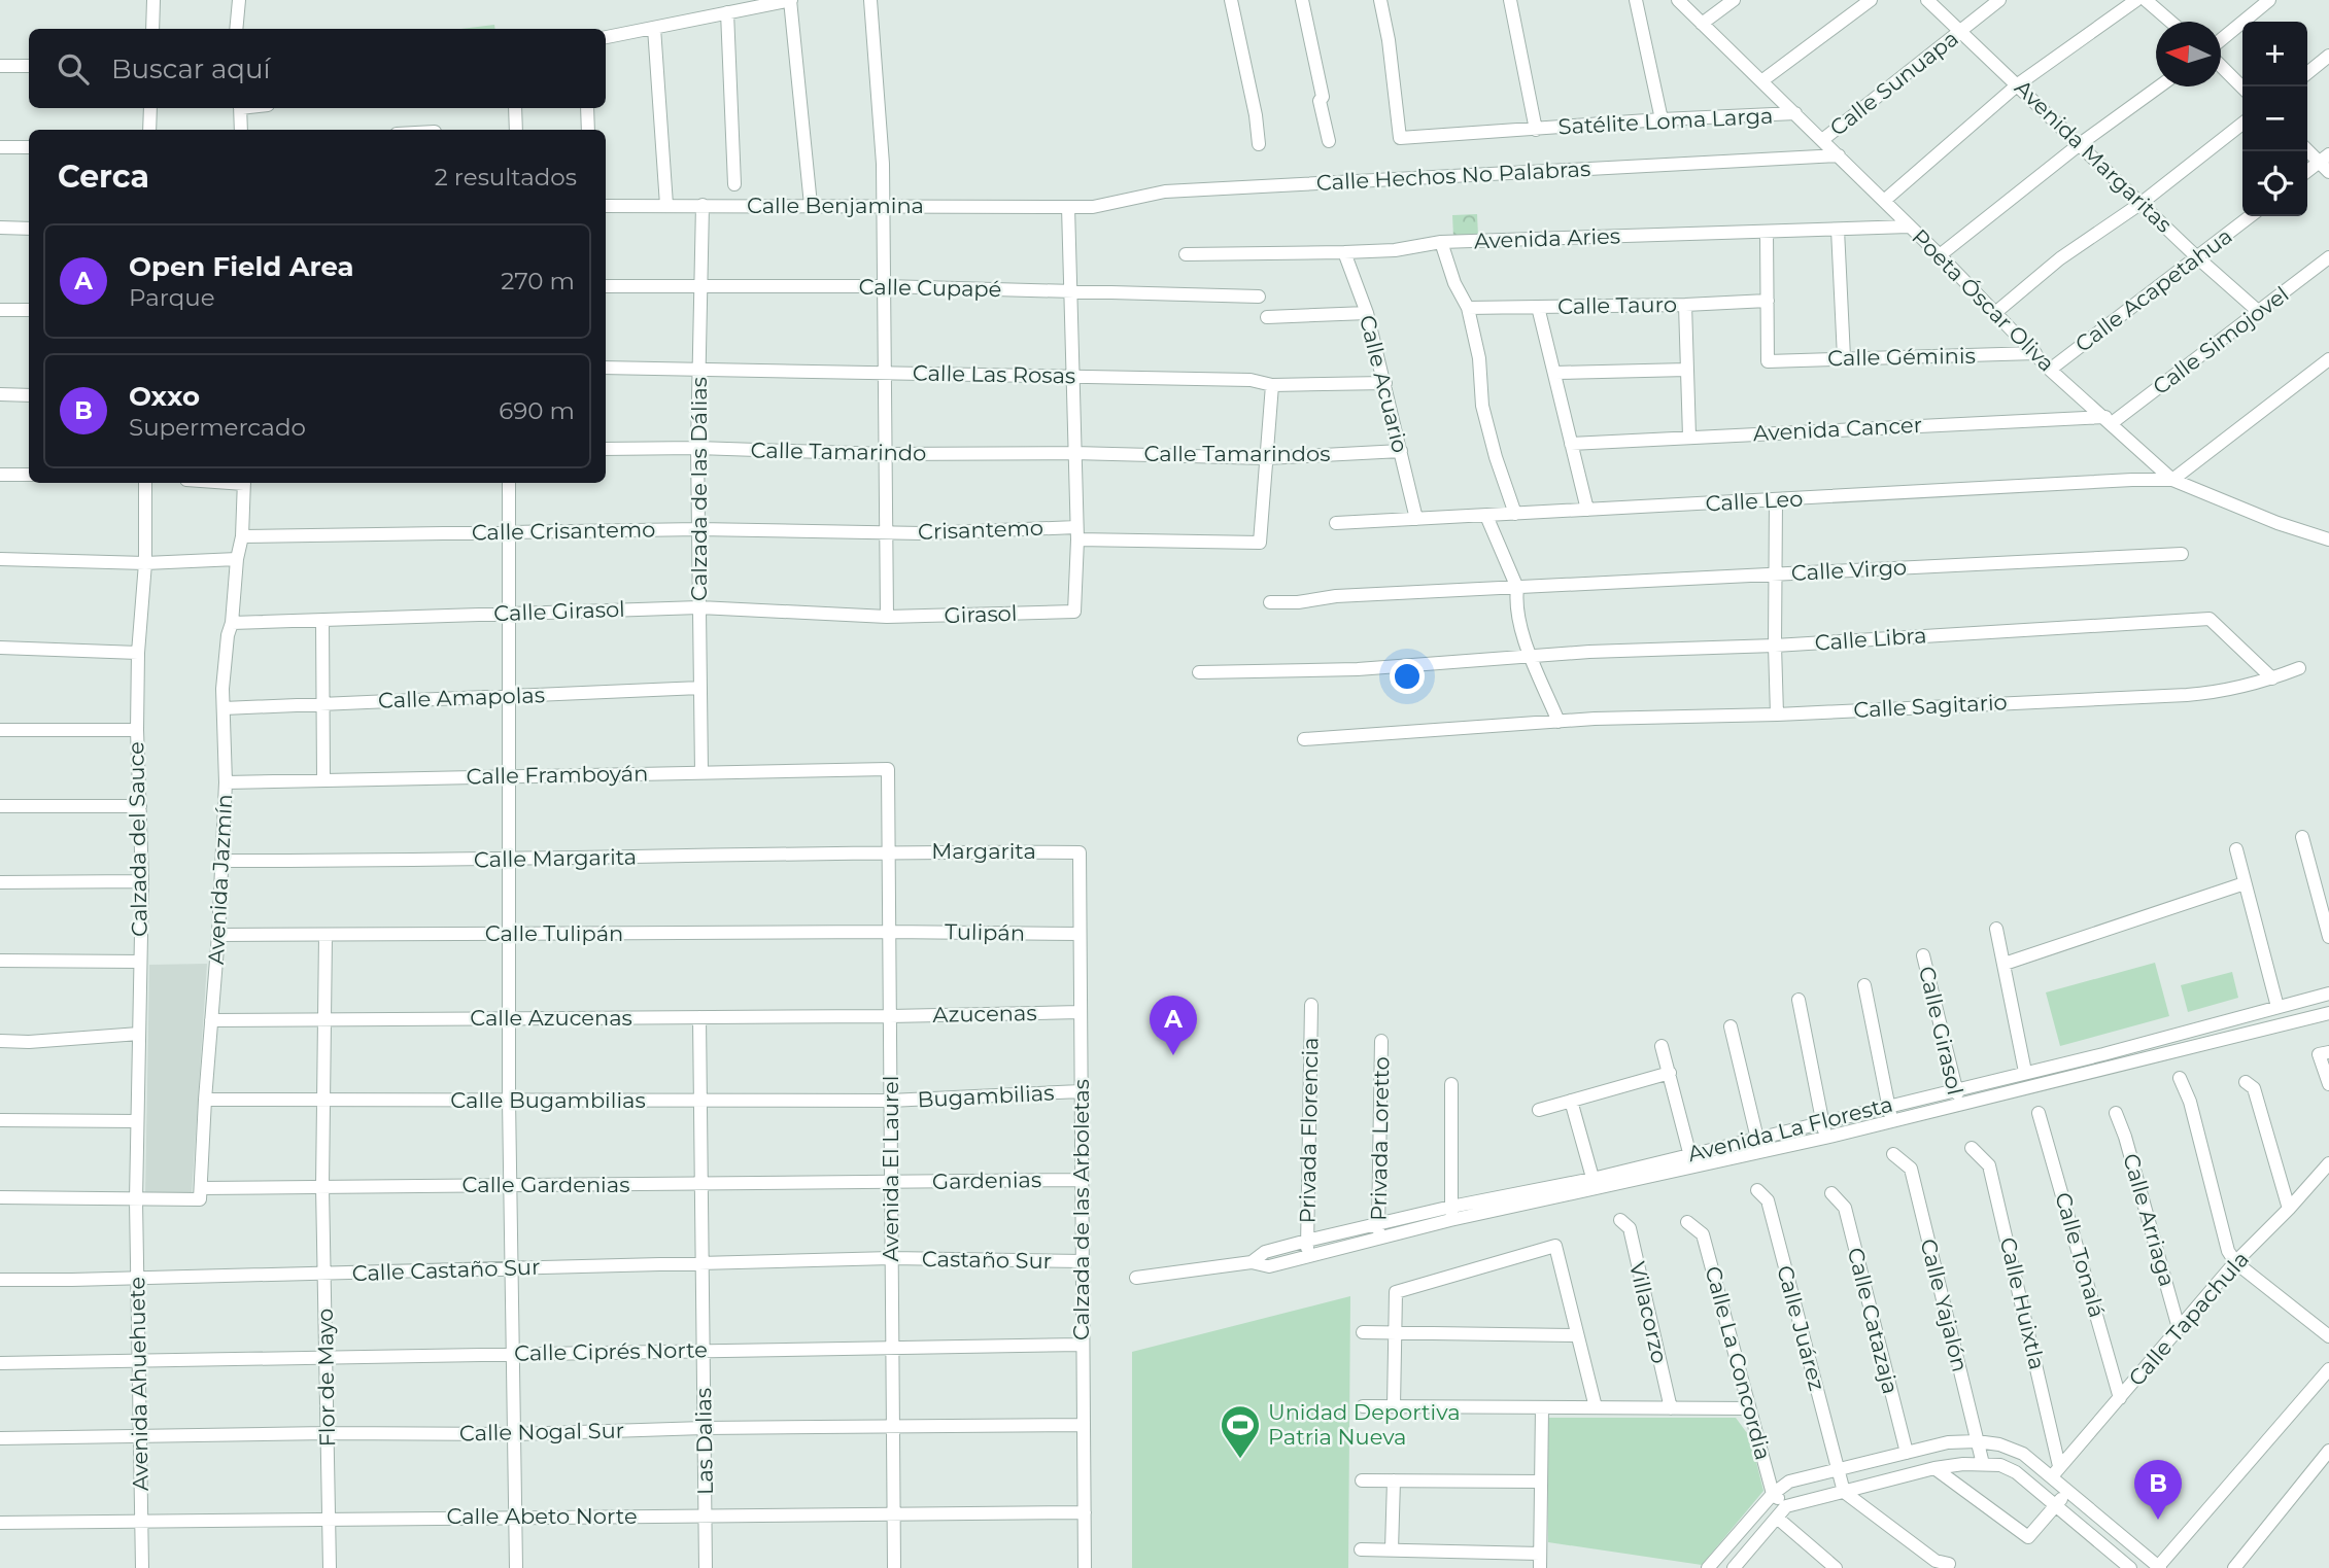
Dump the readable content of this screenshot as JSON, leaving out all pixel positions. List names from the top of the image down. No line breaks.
{"streets":{"street":["Calle Sunuapa","Satélite Loma Larga","Avenida Margaritas","Calle Hechos No Palabras","Calle Benjamina","Avenida Aries","Calle Cupapé","Calle Acapetahua","Poeta Óscar Oliva","Calle Tauro","Calle Simojovel","Calle Géminis","Calle Las Rosas","Calle Acuario","Avenida Cancer","Calle Tamarindo","Calle Tamarindos","Calzada de las Dálias","Calle Leo","Crisantemo","Calle Crisantemo","Calle Virgo","Calle Girasol","Girasol","Calle Libra","Calle Amapolas","Calle Sagitario","Calle Framboyán","Calzada del Sauce","Margarita","Calle Margarita","Avenida Jazmín","Tulipán","Calle Tulipán","Azucenas","Calle Azucenas","Bugambilias","Calle Bugambilias","Avenida La Floresta","Privada Florencia","Privada Loretto","Avenida El Laurel","Gardenias","Calle Gardenias","Calzada de las Arboletas","Calle Arriaga","Calle Tonalá","Castaño Sur","Calle Castaño Sur","Calle Huixtla","Calle Yajalón","Villacorzo","Calle Tapachula","Calle Catazaja","Calle Juárez","Calle Ciprés Norte","Calle La Concordia","Flor de Mayo","Avenida Ahuehuete","Calle Nogal Sur","Las Dalias","Calle Abeto Norte"]},"crossings":[["Calle Sunuapa","Avenida Margaritas"],["Calle Sunuapa","Poeta Óscar Oliva"],["Satélite Loma Larga","Poeta Óscar Oliva"],["Avenida Margaritas","Calle Acapetahua"],["Avenida Margaritas","Calle Simojovel"],["Calle Hechos No Palabras","Calle Benjamina"],["Calle Hechos No Palabras","Poeta Óscar Oliva"],["Calle Benjamina","Calzada de las Dálias"],["Avenida Aries","Poeta Óscar Oliva"],["Avenida Aries","Calle Acuario"],["Calle Cupapé","Calzada de las Dálias"],["Calle Acapetahua","Poeta Óscar Oliva"],["Poeta Óscar Oliva","Calle Simojovel"],["Poeta Óscar Oliva","Calle Géminis"],["Poeta Óscar Oliva","Avenida Cancer"],["Poeta Óscar Oliva","Calle Leo"],["Calle Tauro","Calle Géminis"],["Calle Simojovel","Avenida Cancer"],["Calle Las Rosas","Calle Acuario"],["Calle Las Rosas","Calzada de las Dálias"],["Calle Acuario","Calle Tamarindos"],["Calle Acuario","Calle Leo"],["Calle Tamarindo","Calle Tamarindos"],["Calle Tamarindo","Calzada de las Dálias"],["Calle Tamarindos","Crisantemo"],["Calzada de las Dálias","Calle Crisantemo"],["Calzada de las Dálias","Calle Girasol"],["Calzada de las Dálias","Calle Amapolas"],["Calzada de las Dálias","Calle Framboyán"],["Crisantemo","Calle Crisantemo"],["Crisantemo","Girasol"],["Calle Crisantemo","Avenida Jazmín"],["Calle Girasol","Girasol"],["Calle Girasol","Avenida Jazmín"],["Calle Girasol","Avenida La Floresta"],["Calle Libra","Calle Sagitario"],["Calle Amapolas","Avenida Jazmín"],["Calle Framboyán","Avenida Jazmín"],["Calle Framboyán","Avenida El Laurel"],["Calzada del Sauce","Calle Gardenias"],["Calzada del Sauce","Avenida Ahuehuete"],["Margarita","Calle Margarita"],["Margarita","Avenida El Laurel"],["Margarita","Calzada de las Arboletas"],["Calle Margarita","Avenida Jazmín"],["Calle Margarita","Avenida El Laurel"],["Avenida Jazmín","Calle Tulipán"],["Avenida Jazmín","Calle Azucenas"],["Avenida Jazmín","Calle Bugambilias"],["Avenida Jazmín","Calle Gardenias"],["Tulipán","Calle Tulipán"],["Tulipán","Avenida El Laurel"],["Tulipán","Calzada de las Arboletas"],["Calle Tulipán","Avenida El Laurel"],["Calle Tulipán","Flor de Mayo"],["Azucenas","Calle Azucenas"],["Azucenas","Avenida El Laurel"],["Azucenas","Calzada de las Arboletas"],["Calle Azucenas","Avenida El Laurel"],["Calle Azucenas","Flor de Mayo"],["Calle Azucenas","Las Dalias"],["Bugambilias","Calle Bugambilias"],["Bugambilias","Avenida El Laurel"],["Bugambilias","Calzada de las Arboletas"],["Calle Bugambilias","Avenida El Laurel"],["Calle Bugambilias","Flor de Mayo"],["Calle Bugambilias","Las Dalias"],["Avenida La Floresta","Privada Florencia"],["Avenida La Floresta","Privada Loretto"],["Avenida El Laurel","Gardenias"],["Avenida El Laurel","Calle Gardenias"],["Avenida El Laurel","Castaño Sur"],["Avenida El Laurel","Calle Castaño Sur"],["Avenida El Laurel","Calle Ciprés Norte"],["Avenida El Laurel","Calle Nogal Sur"],["Avenida El Laurel","Calle Abeto Norte"],["Gardenias","Calle Gardenias"],["Gardenias","Calzada de las Arboletas"],["Calle Gardenias","Flor de Mayo"],["Calle Gardenias","Avenida Ahuehuete"],["Calle Gardenias","Las Dalias"],["Calzada de las Arboletas","Castaño Sur"],["Calzada de las Arboletas","Calle Ciprés Norte"],["Calzada de las Arboletas","Calle Nogal Sur"],["Calzada de las Arboletas","Calle Abeto Norte"],["Calle Arriaga","Calle Tapachula"],["Calle Tonalá","Calle Tapachula"],["Castaño Sur","Calle Castaño Sur"],["Calle Castaño Sur","Flor de Mayo"],["Calle Castaño Sur","Avenida Ahuehuete"],["Calle Castaño Sur","Las Dalias"],["Calle Huixtla","Calle Tapachula"],["Calle Ciprés Norte","Flor de Mayo"],["Calle Ciprés Norte","Avenida Ahuehuete"],["Calle Ciprés Norte","Las Dalias"],["Flor de Mayo","Calle Nogal Sur"],["Flor de Mayo","Calle Abeto Norte"],["Avenida Ahuehuete","Calle Nogal Sur"],["Avenida Ahuehuete","Calle Abeto Norte"],["Calle Nogal Sur","Las Dalias"],["Las Dalias","Calle Abeto Norte"]],"places":{"sports":["Unidad Deportiva Patria Nueva"]},"north":"left","page":{"map_buttons":["+","−"],"search":"Buscar aquí","heading":["Cerca","2 resultados"],"list":[{"mark":"A","name":"Open Field Area","note":"Parque","value":"270 m"},{"mark":"B","name":"Oxxo","note":"Supermercado","value":"690 m"}],"pins":["A","B"]}}
